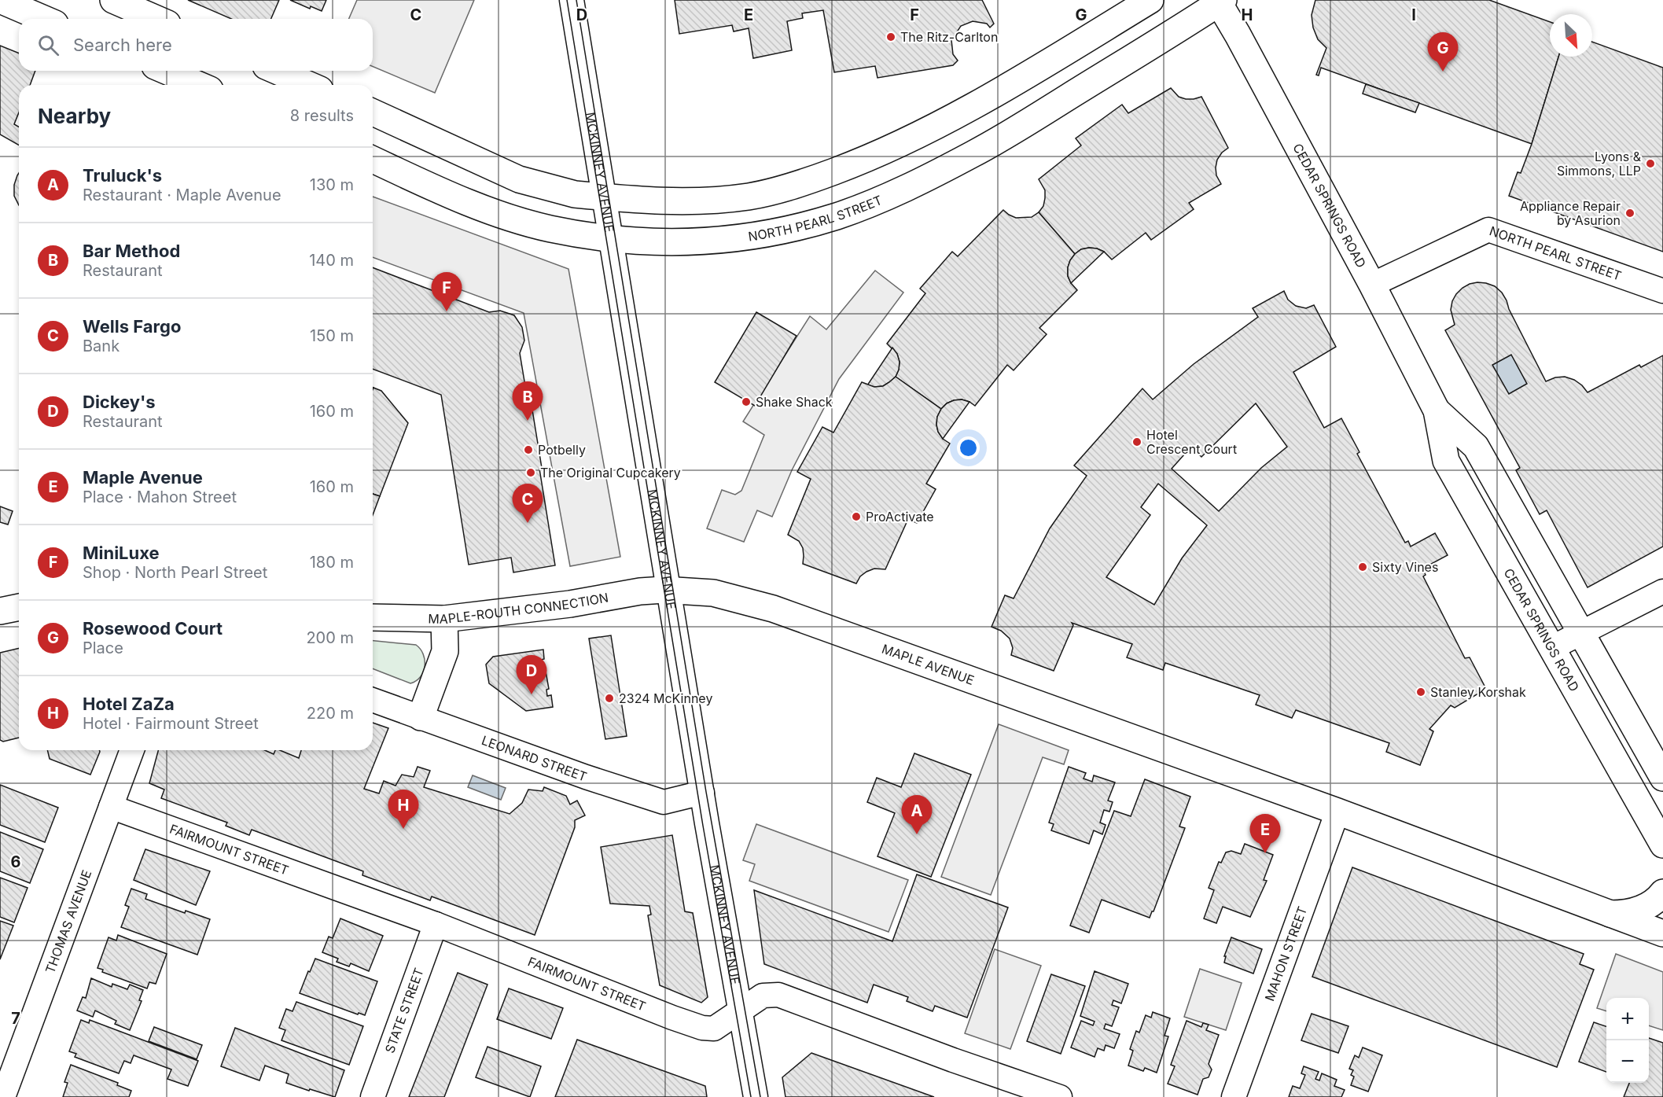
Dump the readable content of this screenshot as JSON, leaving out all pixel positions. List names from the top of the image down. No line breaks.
{"streets":{"main road":["CEDAR SPRINGS ROAD","NORTH PEARL STREET","MAPLE-ROUTH CONNECTION","MAPLE AVENUE"],"street":["MCKINNEY AVENUE","LEONARD STREET","FAIRMOUNT STREET","THOMAS AVENUE","MAHON STREET","STATE STREET"]},"crossings":[["MCKINNEY AVENUE","NORTH PEARL STREET"],["MCKINNEY AVENUE","MAPLE-ROUTH CONNECTION"],["MCKINNEY AVENUE","MAPLE AVENUE"],["MCKINNEY AVENUE","LEONARD STREET"],["MCKINNEY AVENUE","FAIRMOUNT STREET"],["CEDAR SPRINGS ROAD","NORTH PEARL STREET"],["MAPLE-ROUTH CONNECTION","MAPLE AVENUE"],["MAPLE AVENUE","MAHON STREET"],["FAIRMOUNT STREET","THOMAS AVENUE"],["FAIRMOUNT STREET","STATE STREET"]],"places":["The Ritz-Carlton","Lyons & Simmons, LLP","Appliance Repair by Asurion","Shake Shack","Hotel Crescent Court","Potbelly","The Original Cupcakery","ProActivate","Sixty Vines","Stanley Korshak","2324 McKinney"],"north":"bottom right","page":{"search":"Search here","pins":["G","F","B","C","D","H","A","E"],"heading":["Nearby","8 results"],"list":[{"mark":"A","name":"Truluck's","note":"Restaurant · Maple Avenue","value":"130 m"},{"mark":"B","name":"Bar Method","note":"Restaurant","value":"140 m"},{"mark":"C","name":"Wells Fargo","note":"Bank","value":"150 m"},{"mark":"D","name":"Dickey's","note":"Restaurant","value":"160 m"},{"mark":"E","name":"Maple Avenue","note":"Place · Mahon Street","value":"160 m"},{"mark":"F","name":"MiniLuxe","note":"Shop · North Pearl Street","value":"180 m"},{"mark":"G","name":"Rosewood Court","note":"Place","value":"200 m"},{"mark":"H","name":"Hotel ZaZa","note":"Hotel · Fairmount Street","value":"220 m"}],"map_buttons":["+","−"]},"grid":{"columns":["C","D","E","F","G","H","I"],"rows":["6","7"]}}
